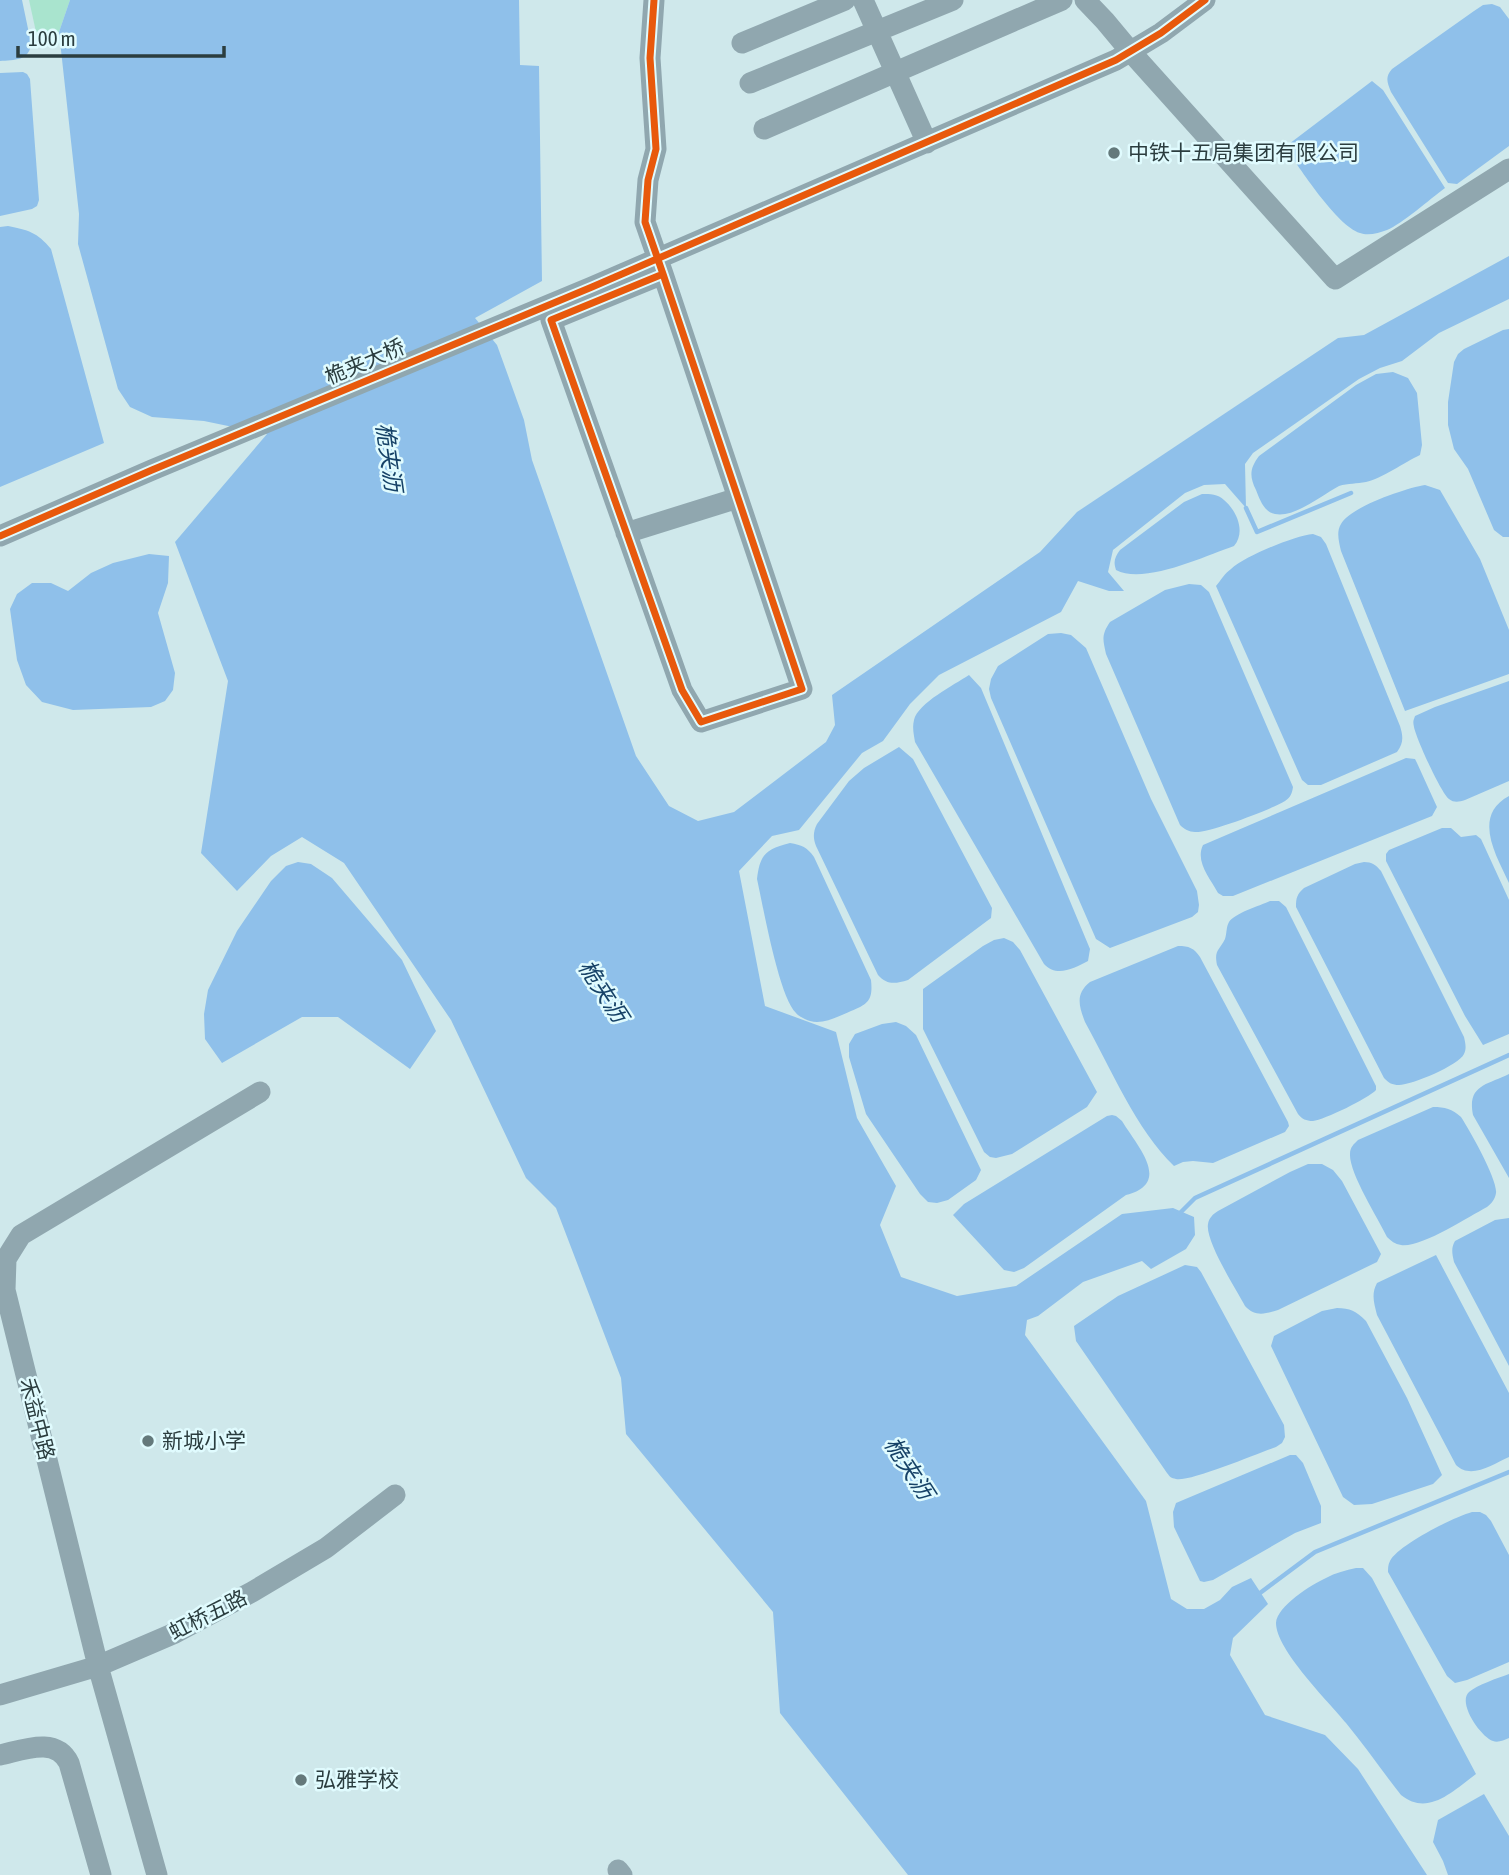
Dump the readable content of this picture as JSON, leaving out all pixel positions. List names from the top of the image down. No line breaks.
{"streets":{"street":["桅夹大桥","禾益中路","虹桥五路"]},"crossings":[["禾益中路","虹桥五路"]],"water":["桅夹沥"],"places":["中铁十五局集团有限公司","新城小学","弘雅学校"],"scale_bar":"100 m"}
